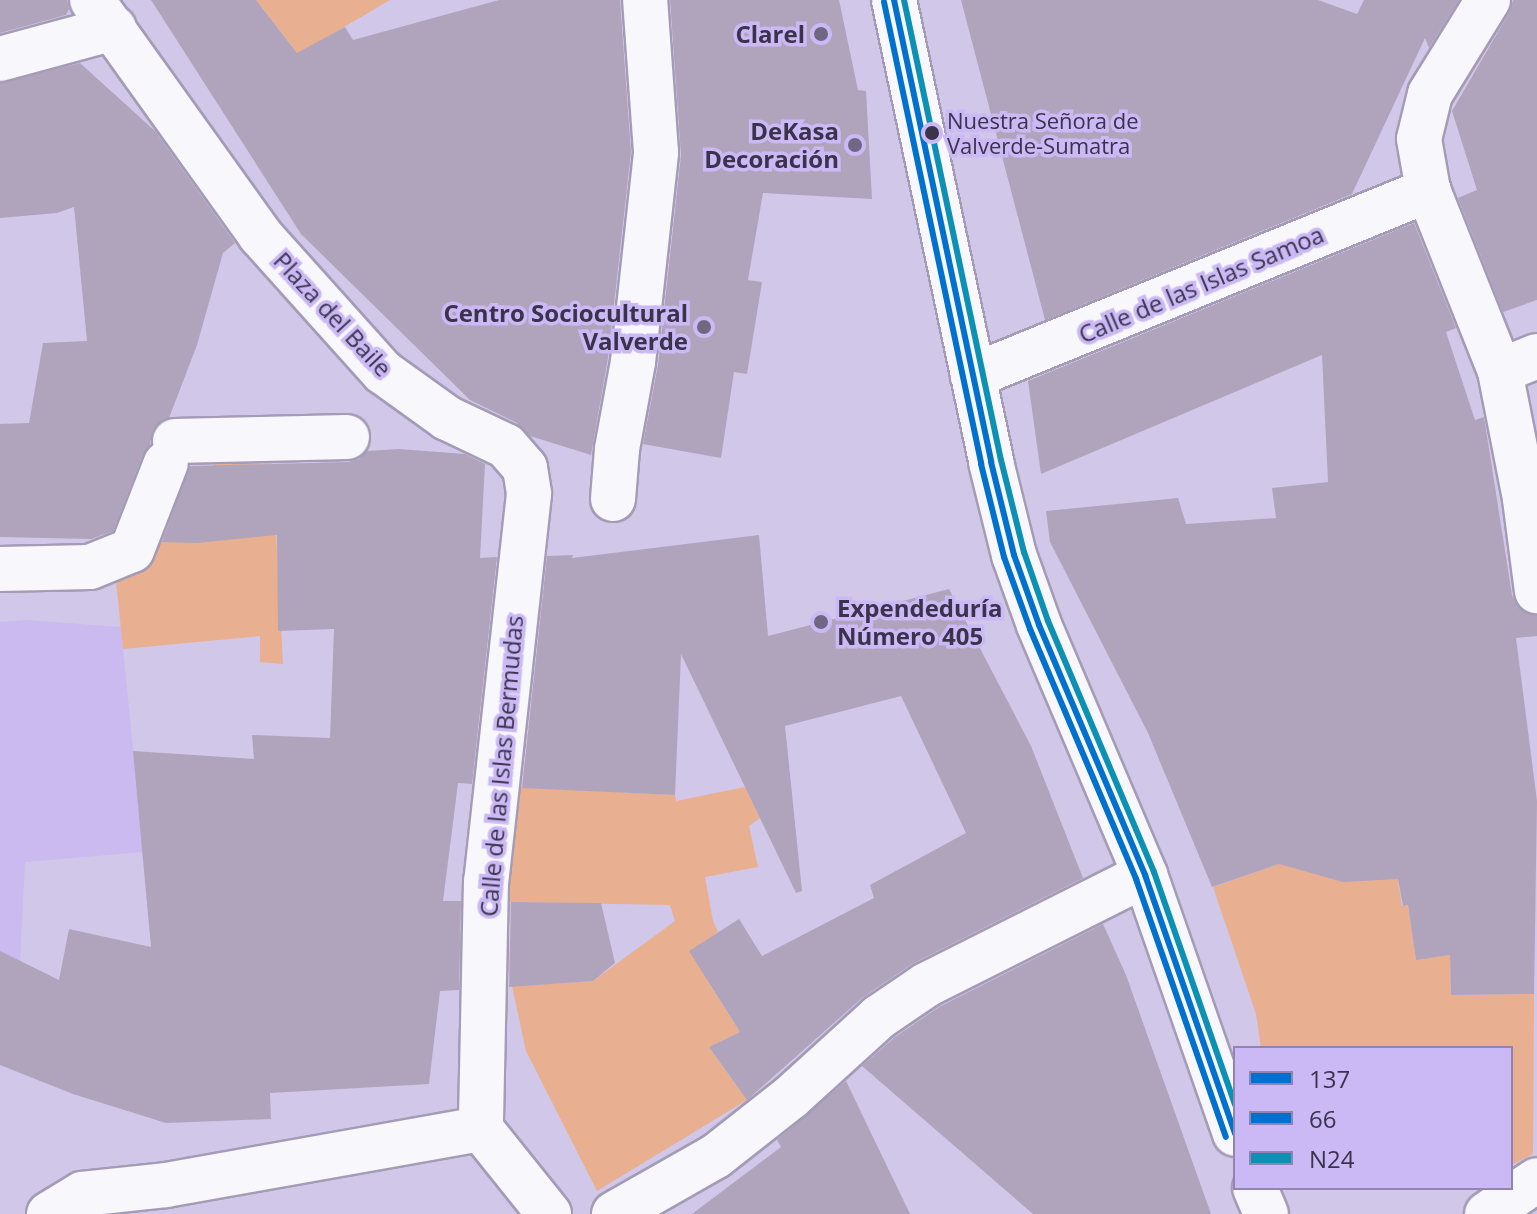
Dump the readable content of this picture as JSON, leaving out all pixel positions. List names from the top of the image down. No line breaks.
{"streets":{"street":["Calle de las Islas Samoa","Plaza del Baile","Calle de las Islas Bermudas"]},"crossings":[["Plaza del Baile","Calle de las Islas Bermudas"]],"places":["Clarel","Nuestra Señora de Valverde-Sumatra","DeKasa Decoración","Centro Sociocultural Valverde","Expendeduría Número 405"],"lines":["transit line 137","transit line N24","transit line 66"],"legend":["137","66","N24"]}
